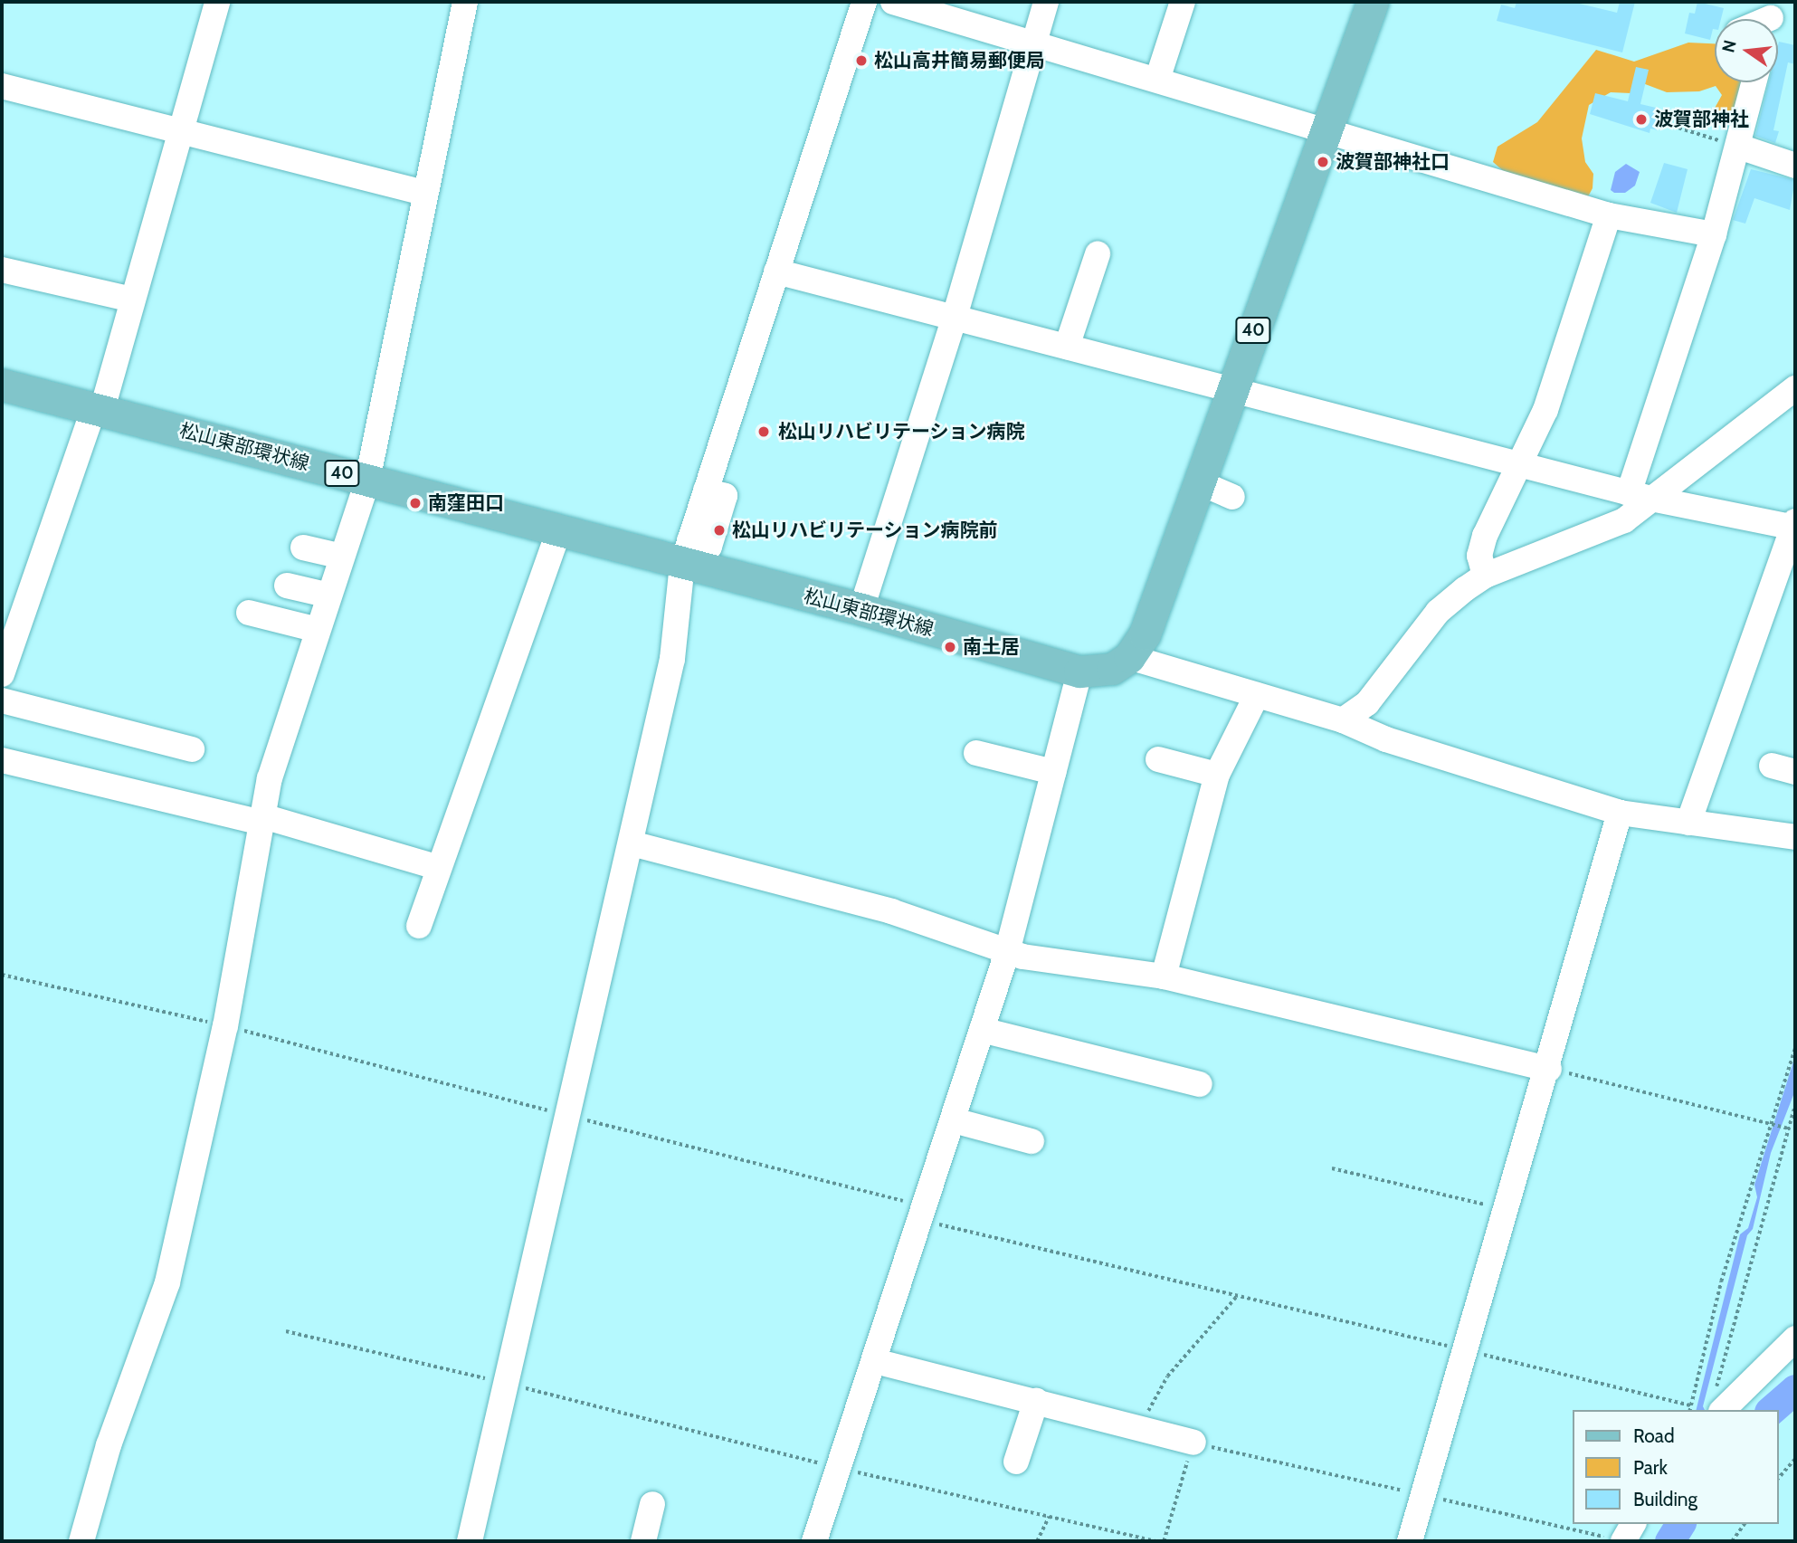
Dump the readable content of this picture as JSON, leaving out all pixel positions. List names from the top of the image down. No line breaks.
{"streets":{"main road":["40","松山東部環状線"]},"crossings":[["40","松山東部環状線"]],"places":["松山高井簡易郵便局","波賀部神社","波賀部神社口","松山リハビリテーション病院","南窪田口","松山リハビリテーション病院前","南土居"],"legend":["Road","Park","Building"],"north":"left"}
